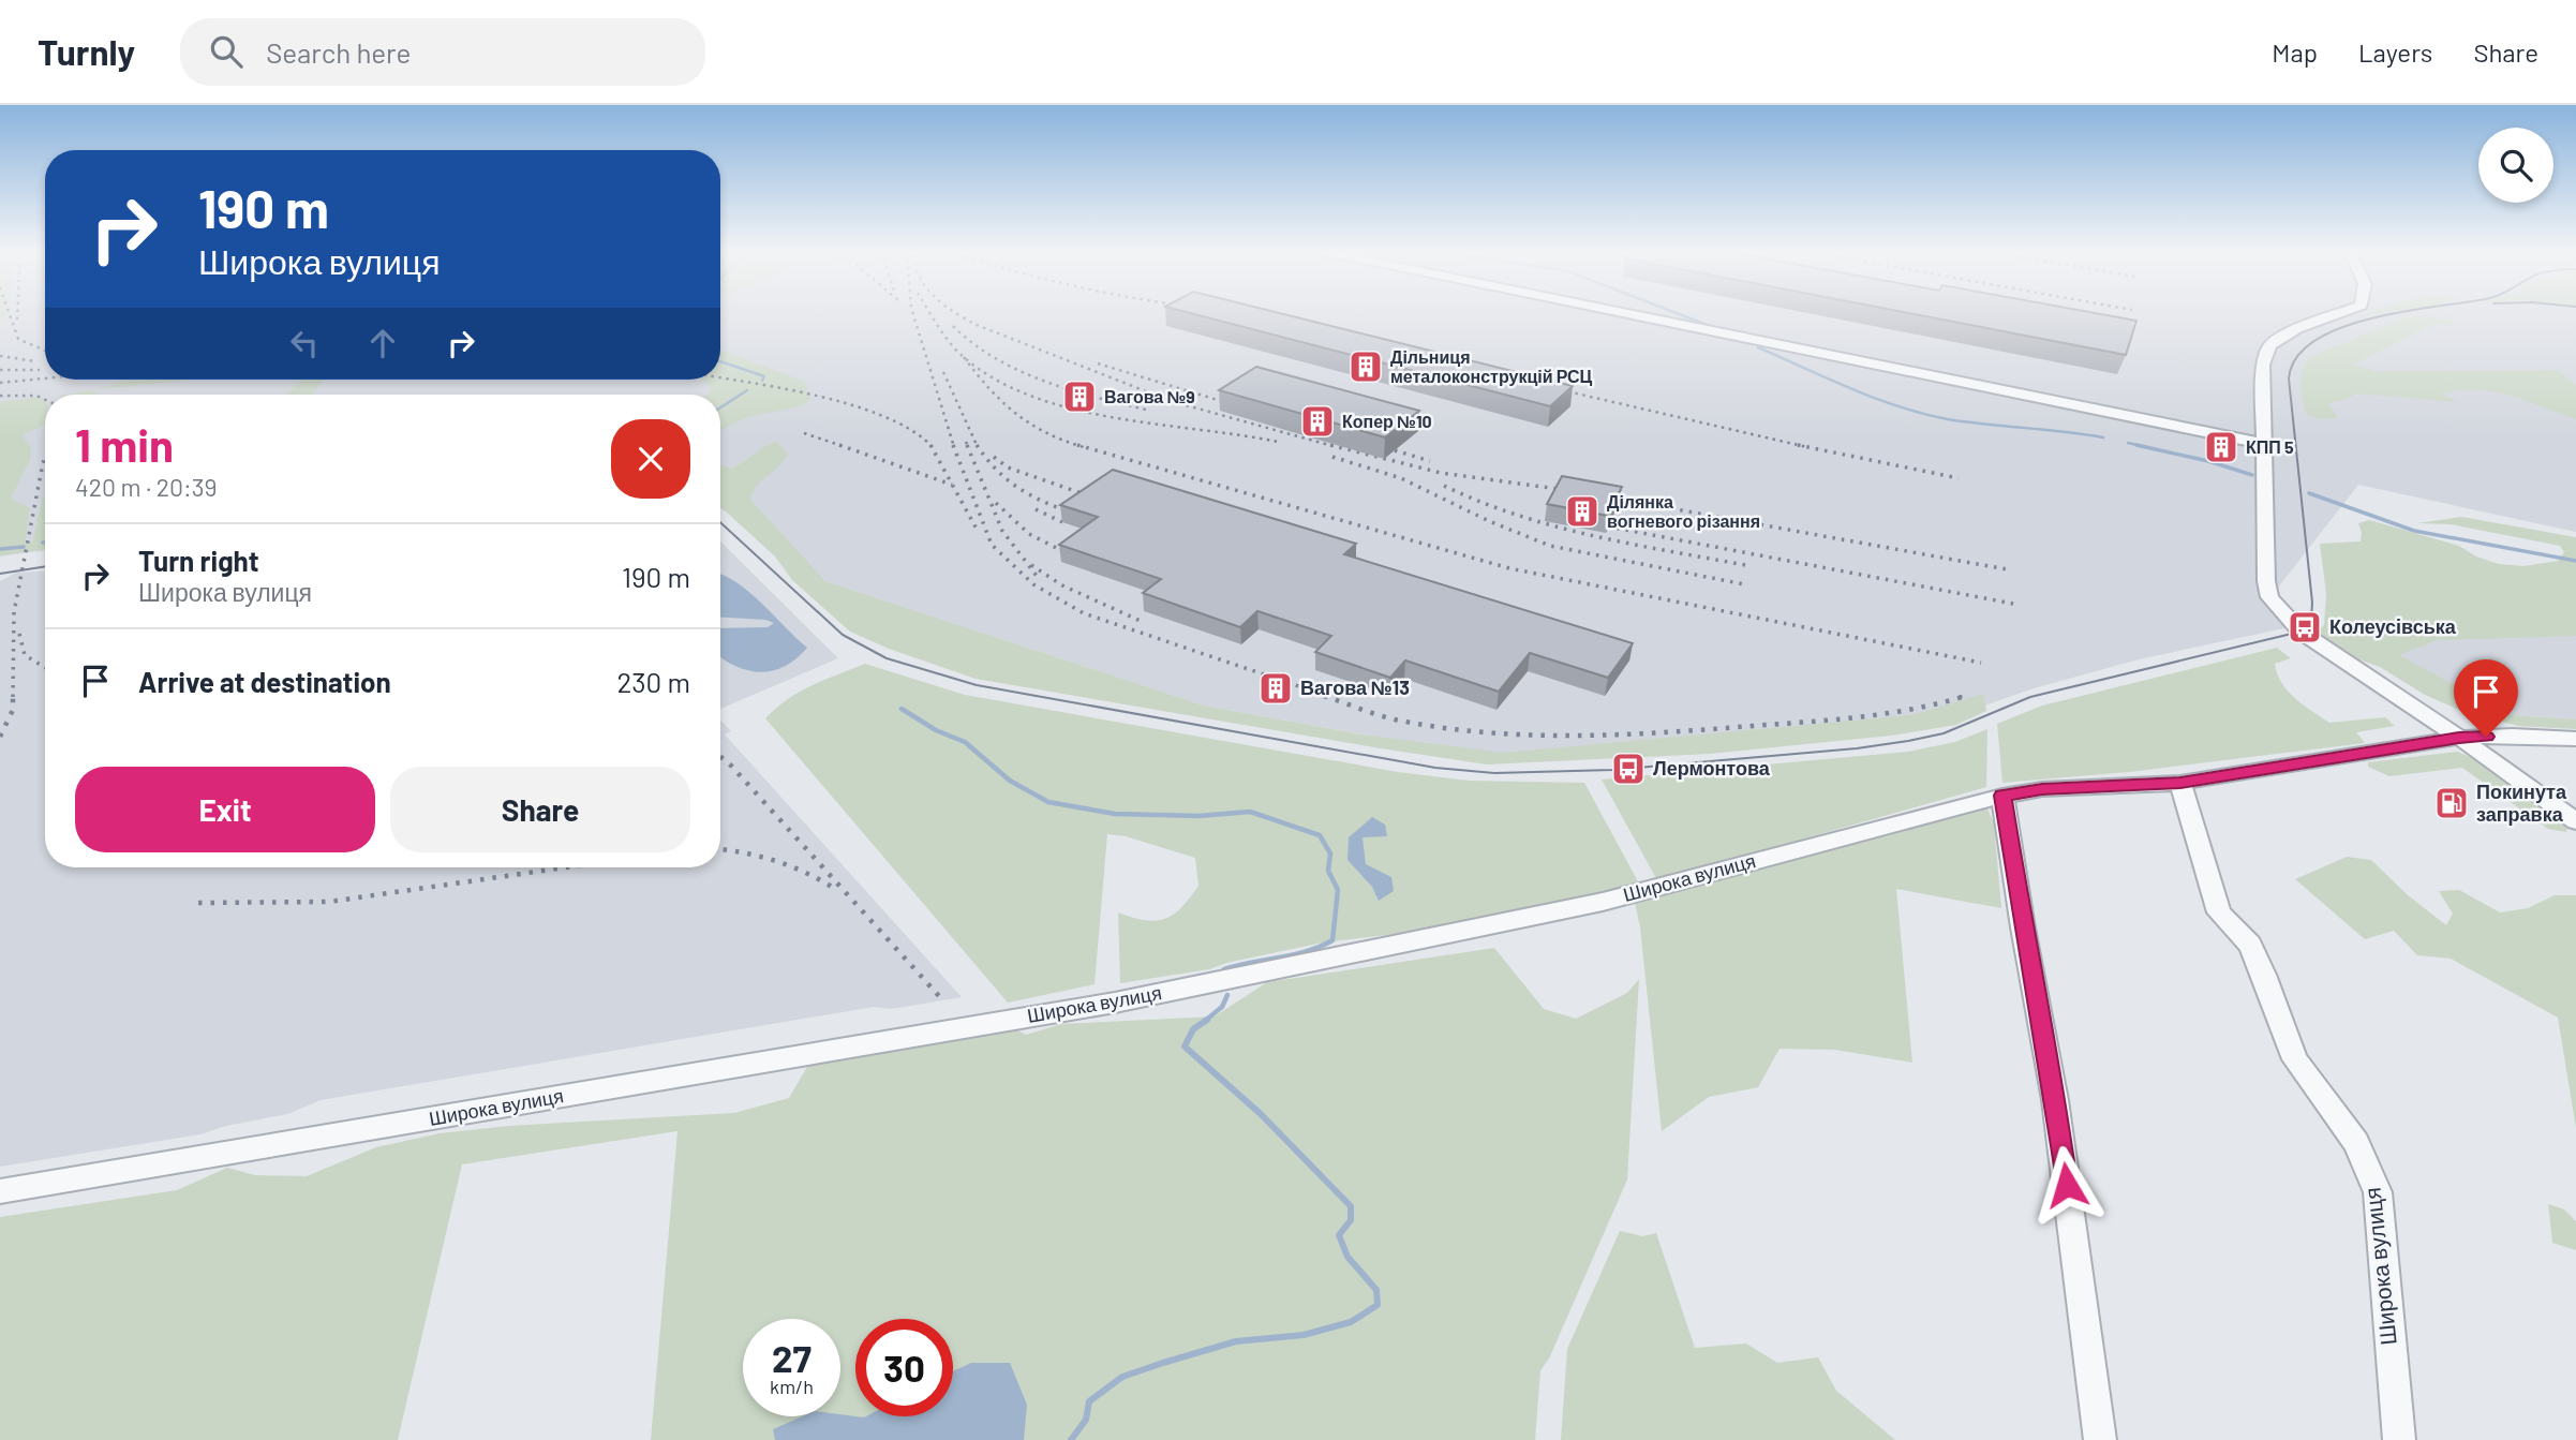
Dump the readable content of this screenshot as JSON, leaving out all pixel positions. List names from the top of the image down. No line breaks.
{"streets":{"street":["Широка вулиця"]},"places":{"building":["Дільниця металоконструкцій РСЦ","Вагова №9","Копер №10","КПП 5","Ділянка вогневого різання","Вагова №13"],"bus stop":["Колеусівська","Лермонтова"],"fuel station":["Покинута заправка"]},"page":{"header":"Turnly","search":"Search here","nav":["Map","Layers","Share"],"turn":["190 m","Широка вулиця"],"heading":["1 min","420 m · 20:39"],"list":[{"name":"Turn right","note":"Широка вулиця","value":"190 m"},{"name":"Arrive at destination","value":"230 m"}],"buttons":["Exit","Share"],"speed":"27 km/h","limit":"30"}}
